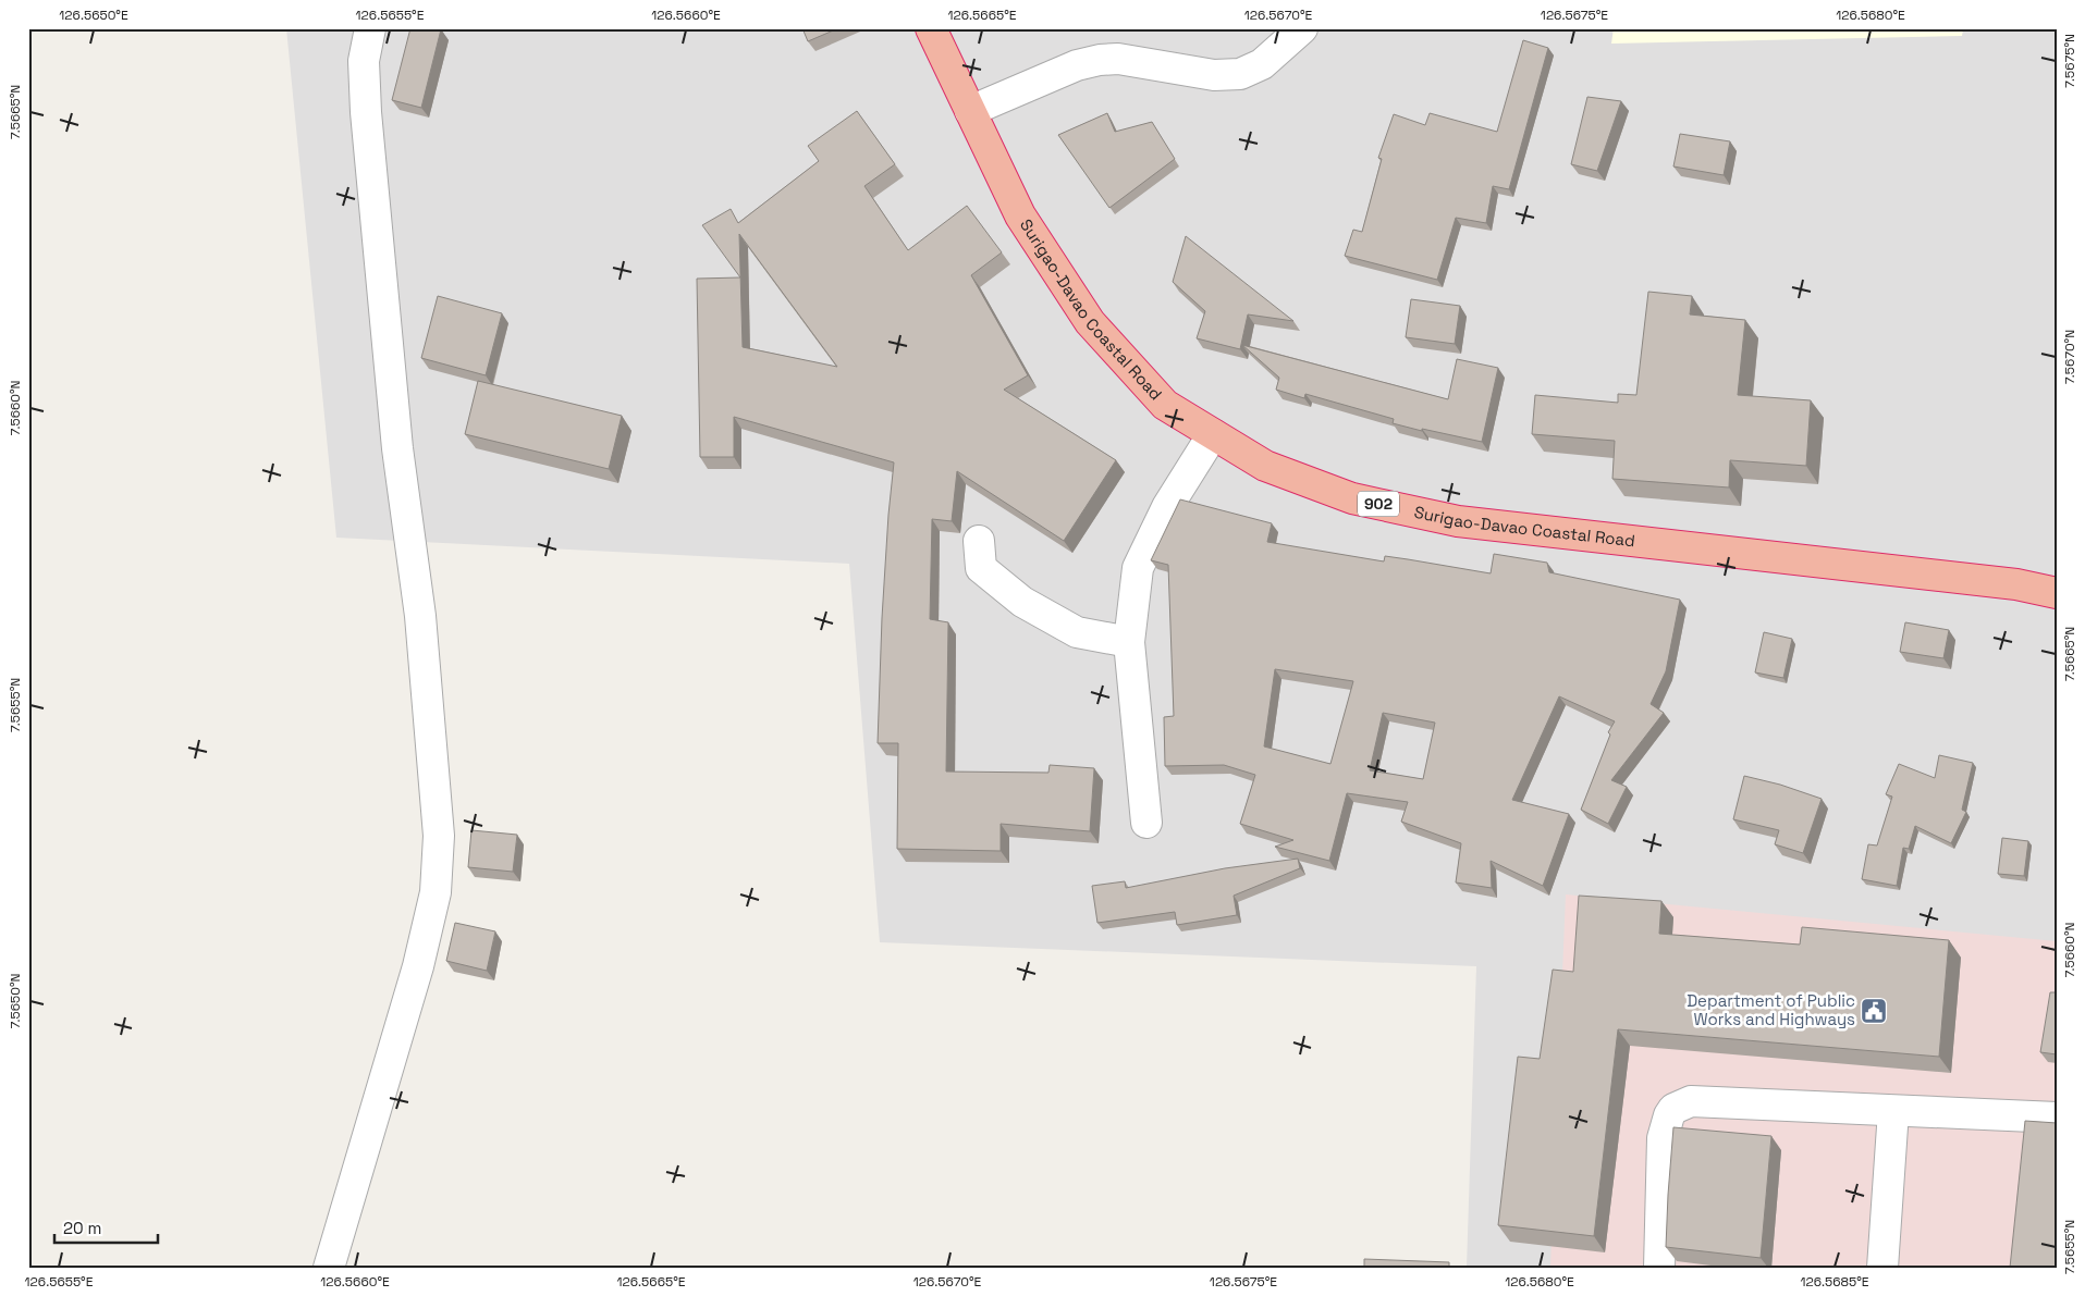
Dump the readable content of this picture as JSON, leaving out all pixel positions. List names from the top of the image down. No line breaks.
{"streets":{"highway":["Surigao-Davao Coastal Road","902"]},"places":{"public building":["Department of Public Works and Highways"]},"scale_bar":"20 m","coordinates":["126.5650°E","126.5655°E","126.5660°E","126.5665°E","126.5670°E","126.5675°E","126.5680°E","7.5675°N","7.5665°N","7.5670°N","7.5660°N","7.5655°N","7.5650°N","126.5685°E"]}
